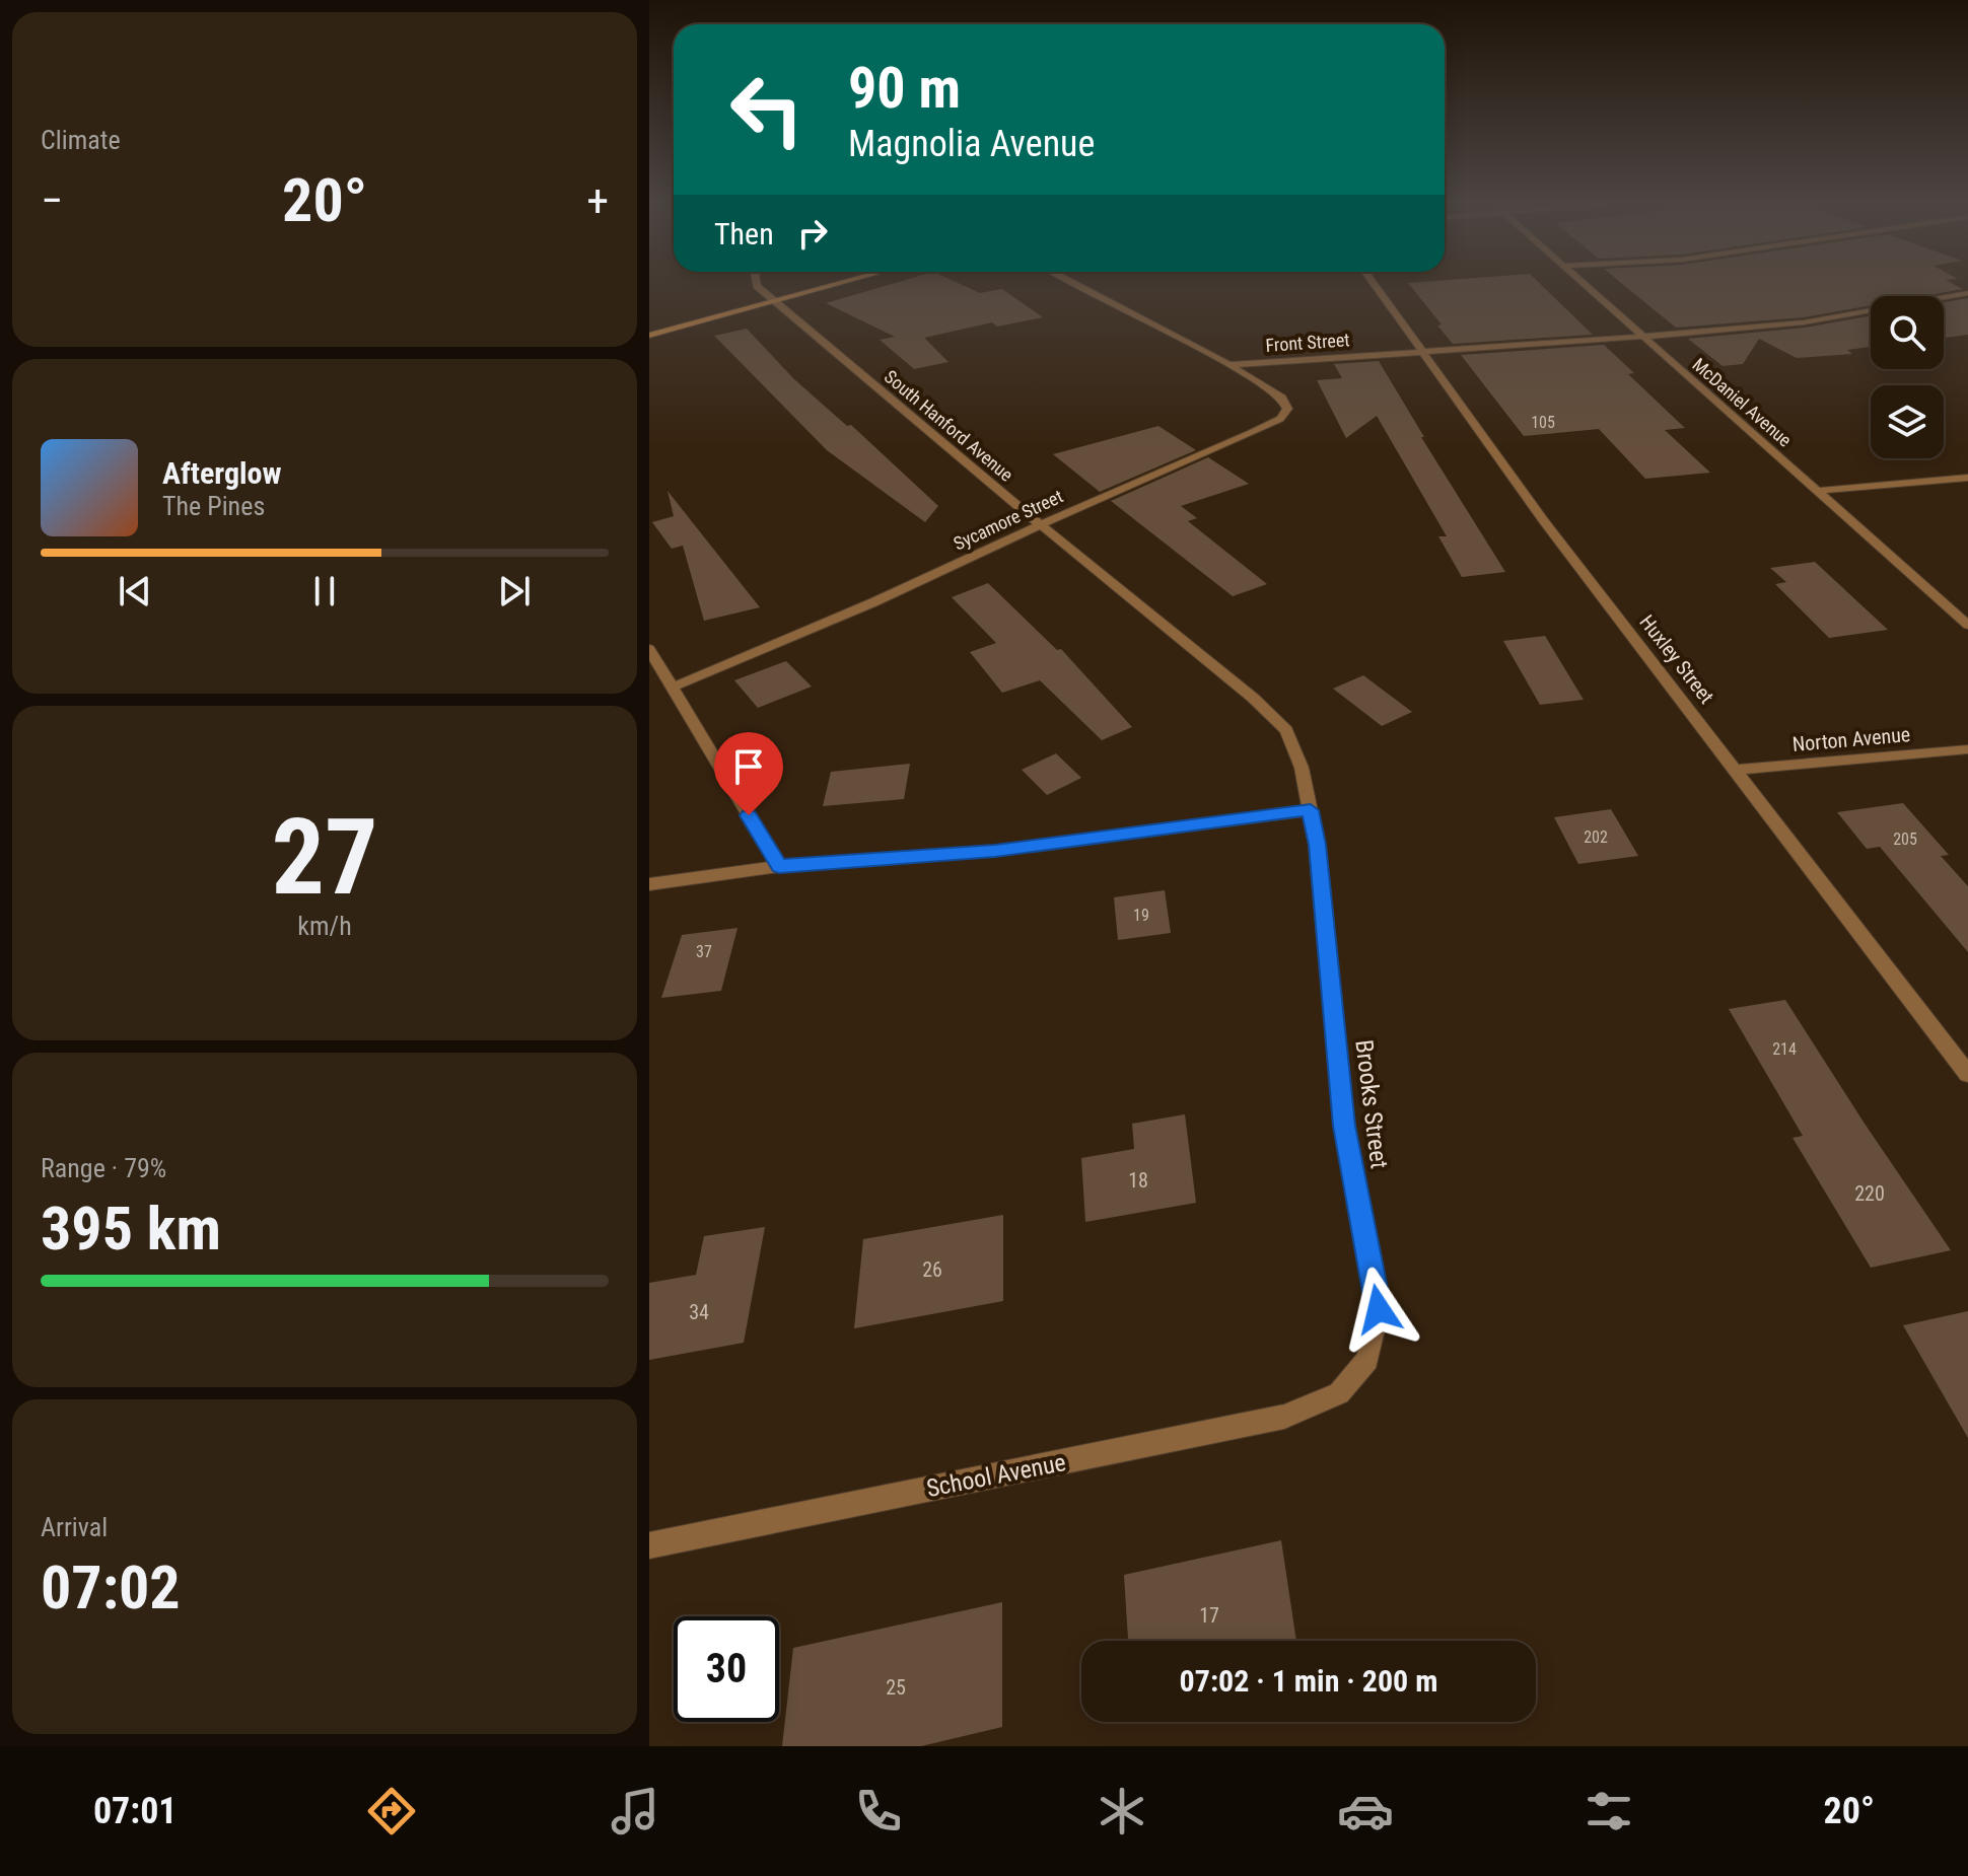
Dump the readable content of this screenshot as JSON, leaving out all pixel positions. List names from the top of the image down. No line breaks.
{"streets":{"street":["Front Street","McDaniel Avenue","South Hanford Avenue","Sycamore Street","Huxley Street","Norton Avenue","Brooks Street","School Avenue"]},"crossings":[["Front Street","McDaniel Avenue"],["Front Street","Sycamore Street"],["Front Street","Huxley Street"],["South Hanford Avenue","Sycamore Street"],["South Hanford Avenue","Brooks Street"],["Huxley Street","Norton Avenue"],["Brooks Street","School Avenue"]],"house_numbers":["105","202","205","19","37","214","18","220","26","34","17","25"],"page":{"tile":["Climate",["27","km/h"],["Range · 79%","395 km"],["Arrival","07:02"]],"turn":["90 m","Magnolia Avenue"],"heat":["−","20°","+"],"then":"Then","song":["Afterglow","The Pines"],"limit":"30","trip":"07:02 · 1 min · 200 m","tabs":["07:01","20°"]}}
